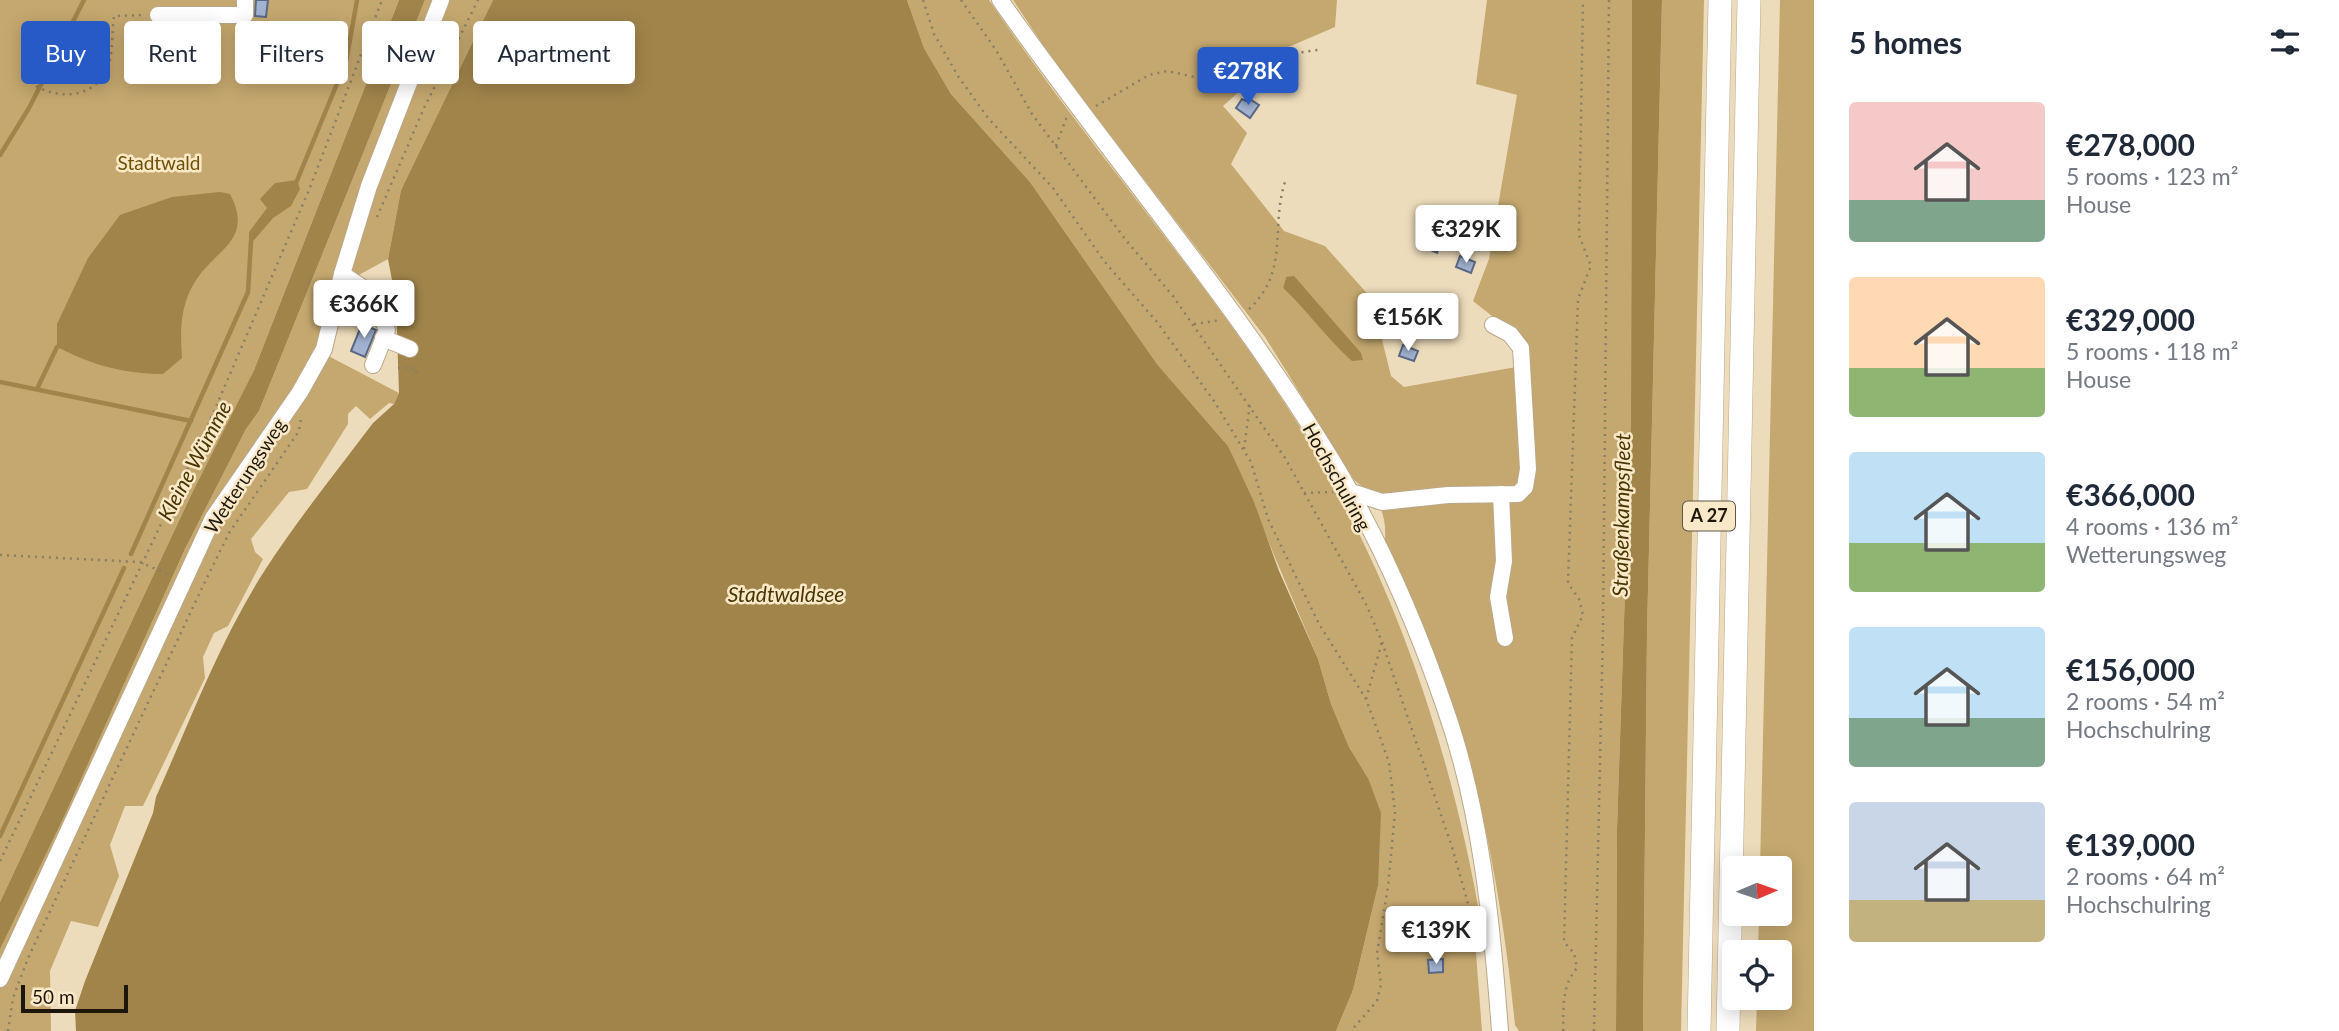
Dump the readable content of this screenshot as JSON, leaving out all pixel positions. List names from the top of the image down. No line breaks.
{"streets":{"highway":["A 27"],"street":["Wetterungsweg","Hochschulring"]},"water":["Kleine Wümme","Straßenkampsfleet","Stadtwaldsee"],"parks":["Stadtwald"],"scale_bar":"50 m","north":"right","page":{"heading":"5 homes","chip":["Buy","Rent","Filters","New","Apartment"],"price":["€278K","€329K","€366K","€156K","€139K"],"list":[{"name":"€278,000","note":"5 rooms · 123 m² · House"},{"name":"€329,000","note":"5 rooms · 118 m² · House"},{"name":"€366,000","note":"4 rooms · 136 m² · Wetterungsweg"},{"name":"€156,000","note":"2 rooms · 54 m² · Hochschulring"},{"name":"€139,000","note":"2 rooms · 64 m² · Hochschulring"}],"scale":"50 m"}}
